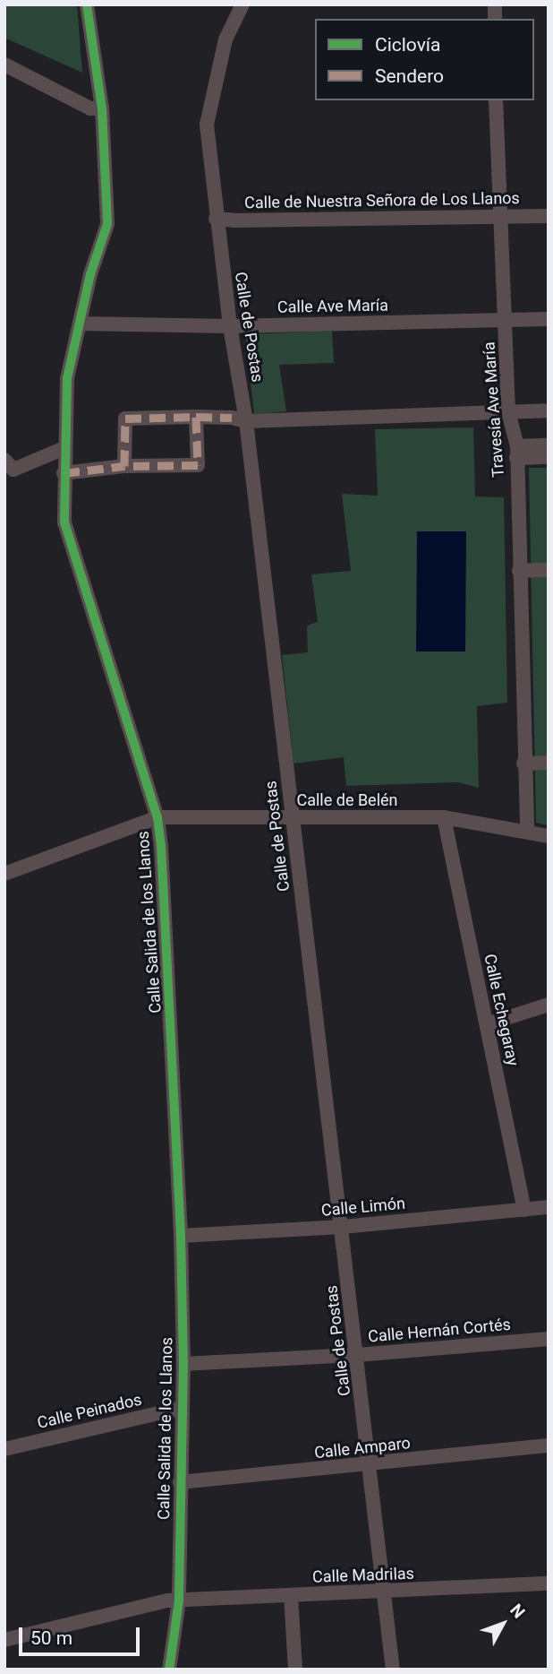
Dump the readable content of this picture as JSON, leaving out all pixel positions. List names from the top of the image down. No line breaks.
{"streets":{"street":["Calle de Nuestra Señora de Los Llanos","Calle Ave María","Calle de Postas","Travesía Ave María","Calle de Belén","Calle Salida de los Llanos","Calle Echegaray","Calle Limón","Calle Hernán Cortés","Calle Peinados","Calle Amparo","Calle Madrilas"]},"crossings":[["Calle de Nuestra Señora de Los Llanos","Calle de Postas"],["Calle de Nuestra Señora de Los Llanos","Travesía Ave María"],["Calle Ave María","Calle de Postas"],["Calle Ave María","Travesía Ave María"],["Calle Ave María","Calle Salida de los Llanos"],["Calle de Postas","Calle de Belén"],["Calle de Postas","Calle Limón"],["Calle de Postas","Calle Hernán Cortés"],["Calle de Postas","Calle Amparo"],["Calle de Postas","Calle Madrilas"],["Travesía Ave María","Calle de Belén"],["Calle de Belén","Calle Salida de los Llanos"],["Calle de Belén","Calle Echegaray"],["Calle Salida de los Llanos","Calle Limón"],["Calle Salida de los Llanos","Calle Hernán Cortés"],["Calle Salida de los Llanos","Calle Peinados"],["Calle Salida de los Llanos","Calle Amparo"],["Calle Salida de los Llanos","Calle Madrilas"],["Calle Echegaray","Calle Limón"]],"legend":["Ciclovía","Sendero"],"scale_bar":"50 m","north":"top right"}
